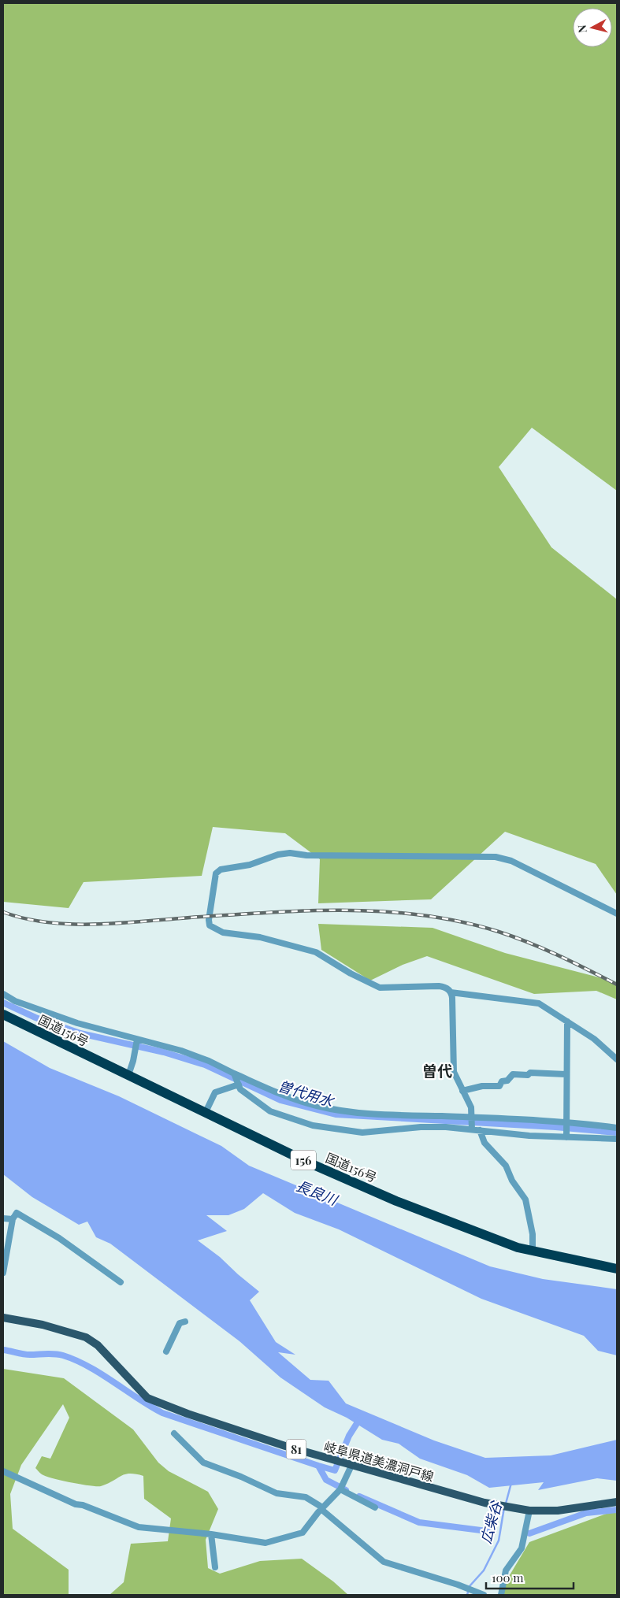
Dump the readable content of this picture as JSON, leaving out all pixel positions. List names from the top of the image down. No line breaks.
{"streets":{"highway":["国道156号","156"],"main road":["81","岐阜県道美濃洞戸線"]},"districts":["曽代"],"water":["曽代用水","長良川","広柴谷"],"scale_bar":"100 m","north":"left"}
